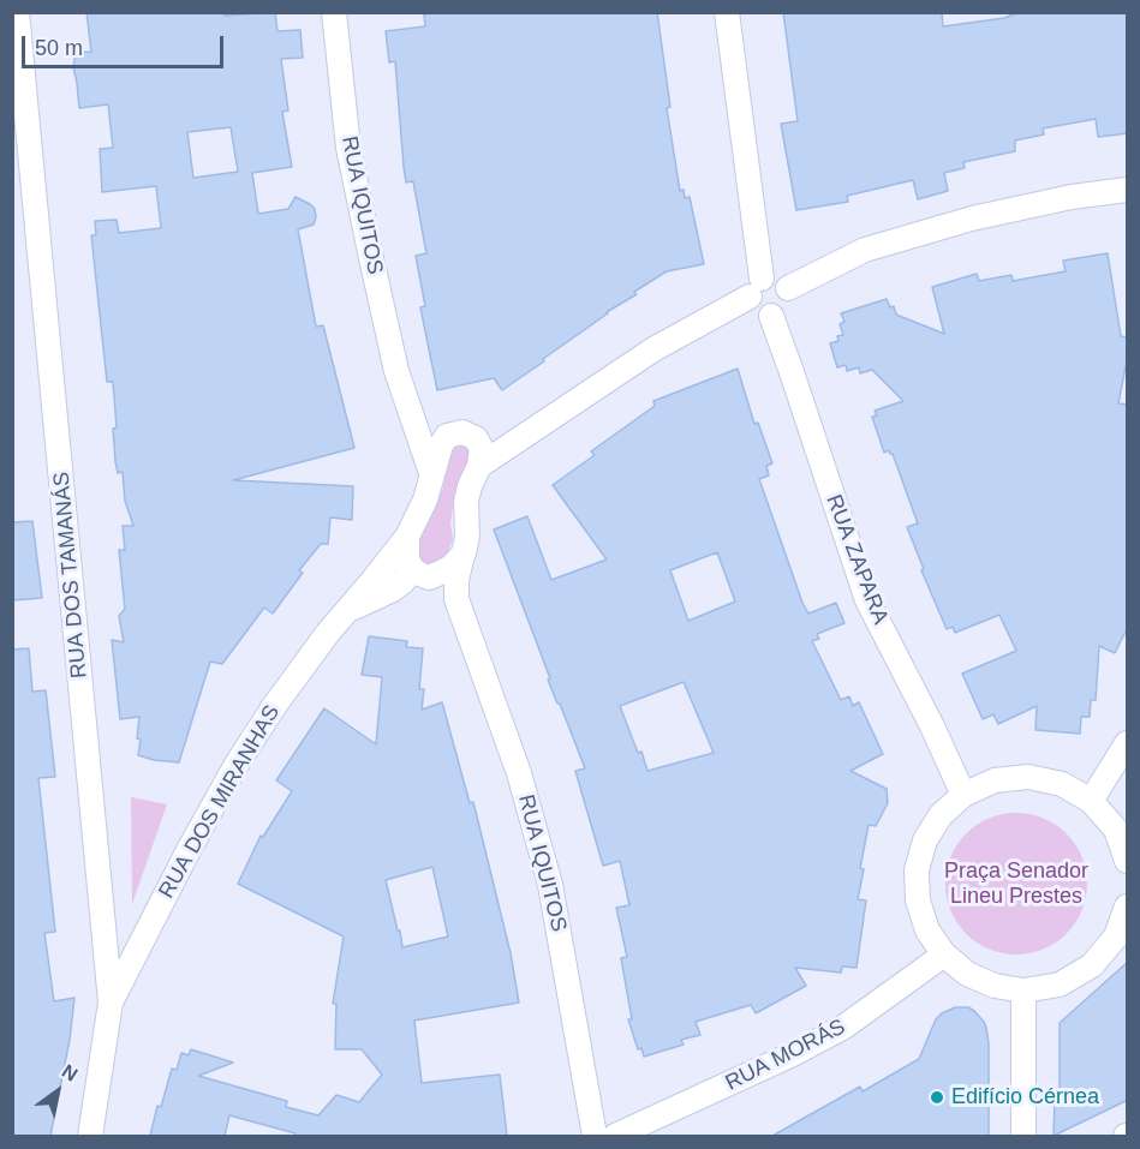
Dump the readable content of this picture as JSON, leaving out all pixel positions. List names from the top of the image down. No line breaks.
{"streets":{"street":["RUA IQUITOS","RUA ZAPARA","RUA DOS TAMANÁS","RUA DOS MIRANHAS","RUA MORÁS"]},"crossings":[["RUA IQUITOS","RUA DOS MIRANHAS"],["RUA DOS TAMANÁS","RUA DOS MIRANHAS"]],"parks":["Praça Senador Lineu Prestes"],"places":["Edifício Cérnea"],"scale_bar":"50 m","north":"top right"}
